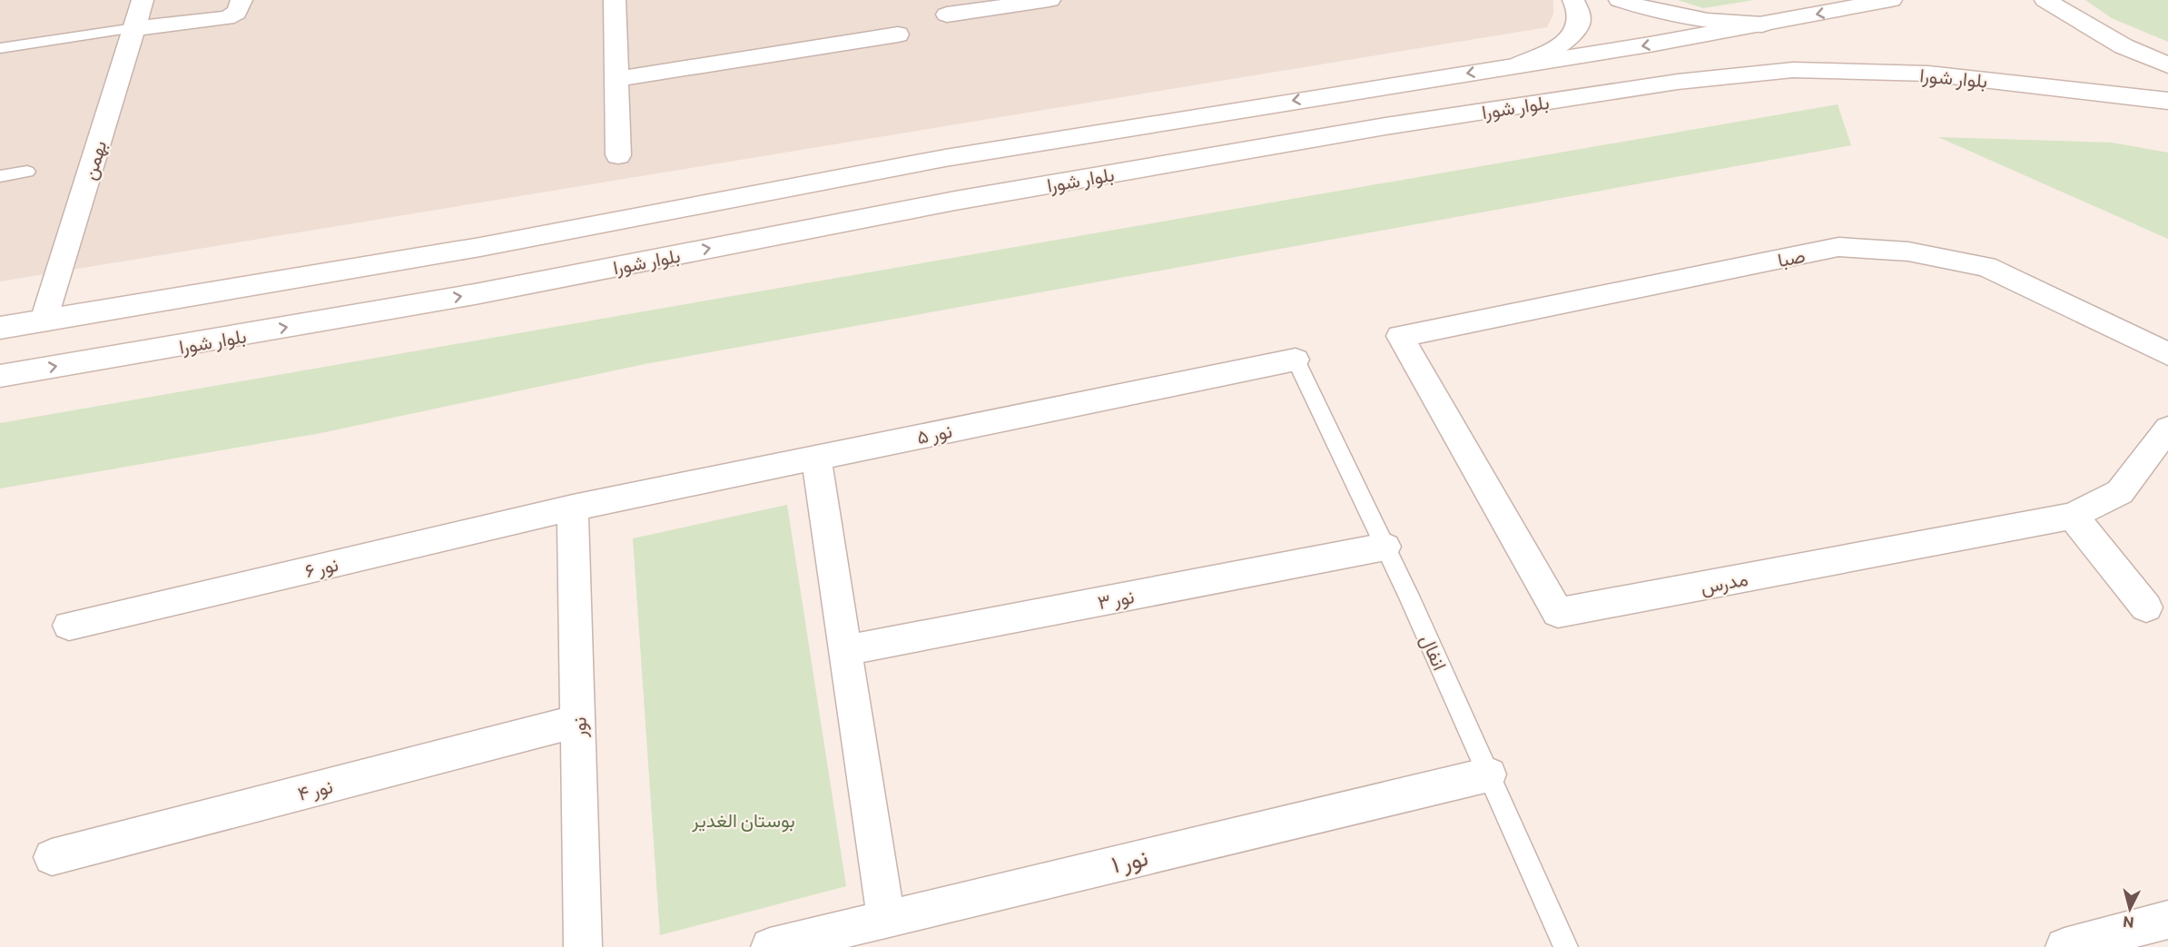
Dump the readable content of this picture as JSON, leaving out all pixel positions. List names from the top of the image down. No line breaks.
{"streets":{"street":["بلوار شورا","بهمن","صبا","نور ۵","نور ۶","مدرس","نور ۳","نور","نور ۴","نور ۱"],"lane":["انفال"]},"crossings":[["صبا","مدرس"],["نور ۵","نور ۶"],["نور ۵","انفال"],["نور ۵","نور"],["نور ۶","نور"],["نور ۳","انفال"],["انفال","نور ۱"],["نور","نور ۴"]],"parks":["بوستان الغدیر"],"north":"bottom"}
